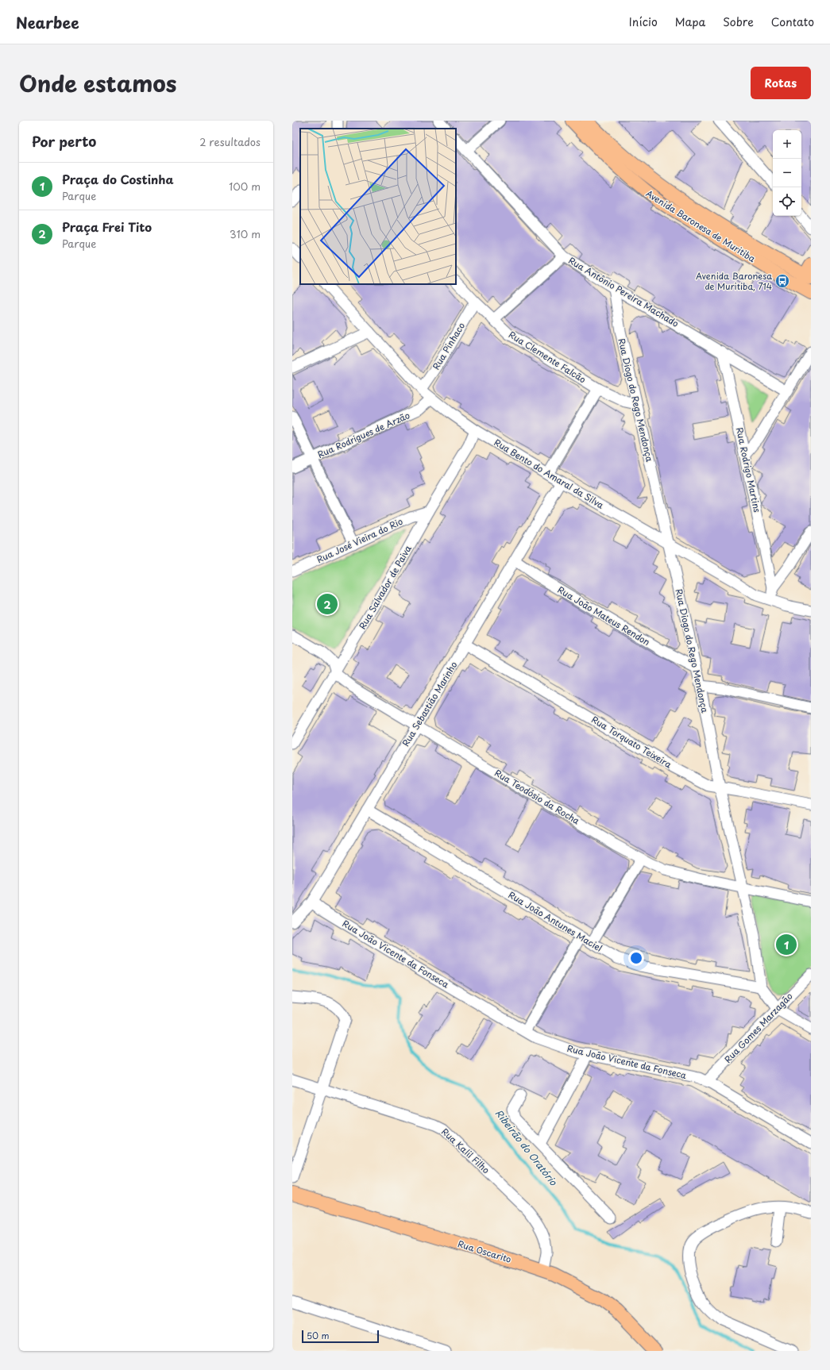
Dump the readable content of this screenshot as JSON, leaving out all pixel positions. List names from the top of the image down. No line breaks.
{"streets":{"main road":["Avenida Baronesa de Muritiba","Rua Oscarito"],"street":["Rua Antônio Pereira Machado","Rua Pinhaco","Rua Clemente Falcão","Rua Diogo do Rego Mendonça","Rua Rodrigues de Arzão","Rua Rodrigo Martins","Rua Bento do Amaral da Silva","Rua José Vieira do Rio","Rua Salvador de Paiva","Rua João Mateus Rendon","Rua Sebastião Marinho","Rua Torquato Teixeira","Rua Teodósio da Rocha","Rua João Antunes Maciel","Rua João Vicente da Fonseca","Rua Gomes Marzagão","Rua Kalil Filho"]},"crossings":[["Rua Antônio Pereira Machado","Rua Diogo do Rego Mendonça"],["Rua Antônio Pereira Machado","Rua Rodrigo Martins"],["Rua Pinhaco","Rua Clemente Falcão"],["Rua Pinhaco","Rua Bento do Amaral da Silva"],["Rua Clemente Falcão","Rua Diogo do Rego Mendonça"],["Rua Diogo do Rego Mendonça","Rua Bento do Amaral da Silva"],["Rua Diogo do Rego Mendonça","Rua João Mateus Rendon"],["Rua Diogo do Rego Mendonça","Rua Torquato Teixeira"],["Rua Diogo do Rego Mendonça","Rua Teodósio da Rocha"],["Rua Diogo do Rego Mendonça","Rua João Antunes Maciel"],["Rua Diogo do Rego Mendonça","Rua Gomes Marzagão"],["Rua Rodrigues de Arzão","Rua Bento do Amaral da Silva"],["Rua Bento do Amaral da Silva","Rua Salvador de Paiva"],["Rua Bento do Amaral da Silva","Rua Sebastião Marinho"],["Rua José Vieira do Rio","Rua Salvador de Paiva"],["Rua Salvador de Paiva","Rua Teodósio da Rocha"],["Rua João Mateus Rendon","Rua Sebastião Marinho"],["Rua Sebastião Marinho","Rua Torquato Teixeira"],["Rua Sebastião Marinho","Rua Teodósio da Rocha"],["Rua Sebastião Marinho","Rua João Antunes Maciel"],["Rua Sebastião Marinho","Rua João Vicente da Fonseca"],["Rua João Vicente da Fonseca","Rua Gomes Marzagão"],["Rua Kalil Filho","Rua Oscarito"]],"water":["Ribeirão do Oratório"],"places":{"bus stop":["Avenida Baronesa de Muritiba, 714"]},"scale_bar":"50 m","page":{"header":"Nearbee","nav":["Início","Mapa","Sobre","Contato"],"title":"Onde estamos","buttons":"Rotas","heading":["Por perto","2 resultados"],"map_buttons":["+","−"],"list":[{"mark":"1","name":"Praça do Costinha","note":"Parque","value":"100 m"},{"mark":"2","name":"Praça Frei Tito","note":"Parque","value":"310 m"}],"pins":["2","1"],"scale":"50 m"}}
